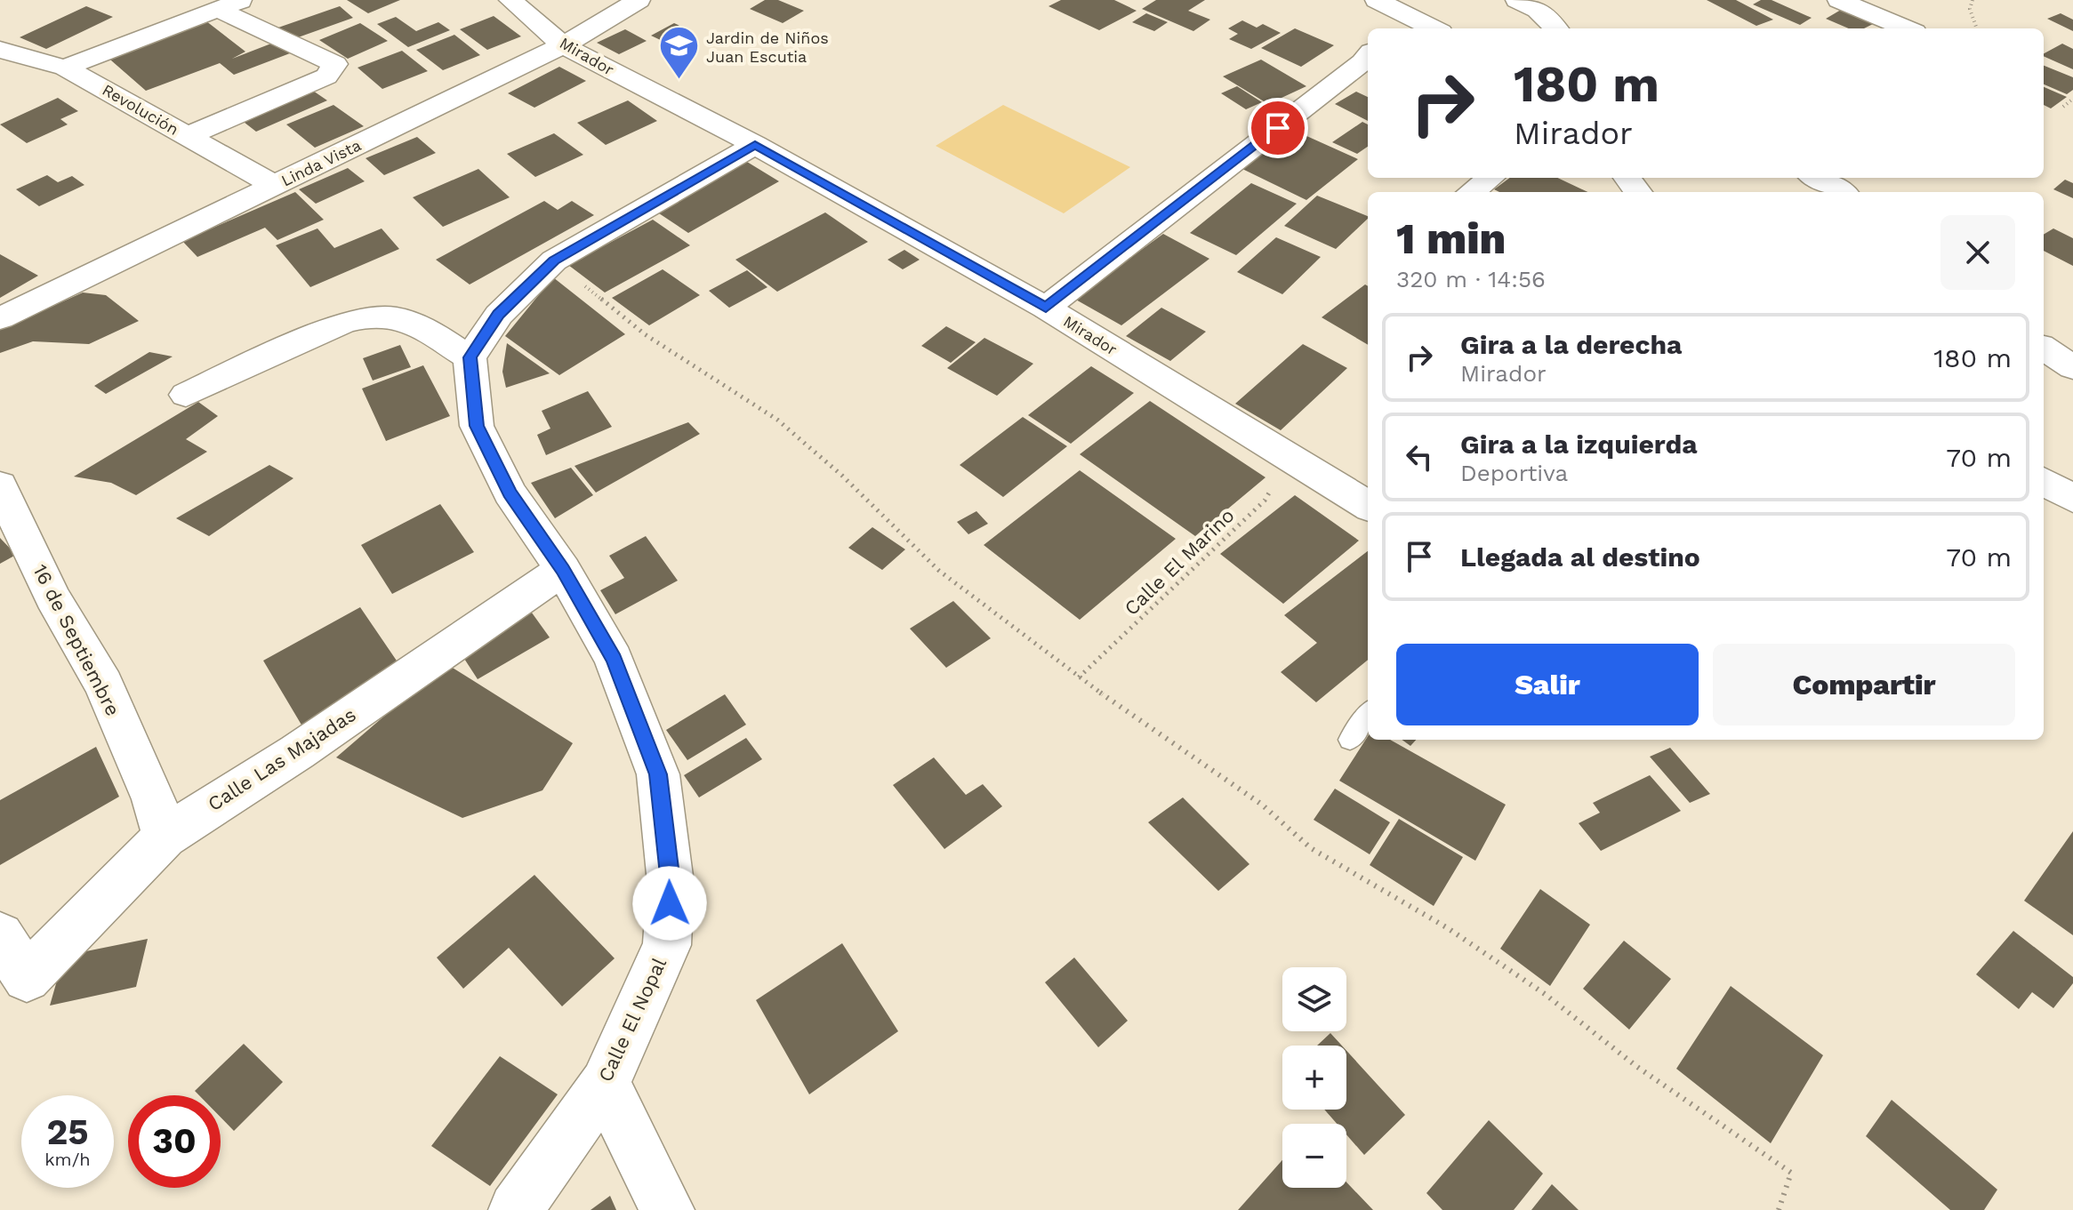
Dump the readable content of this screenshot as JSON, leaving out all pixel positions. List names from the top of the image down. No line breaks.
{"streets":{"street":["Mirador","Revolución","Linda Vista","16 de Septiembre","Calle Las Majadas","Calle El Nopal"],"path":["Calle El Marino"]},"crossings":[["Mirador","Linda Vista"],["Mirador","Calle El Marino"],["Revolución","Linda Vista"],["16 de Septiembre","Calle Las Majadas"],["Calle Las Majadas","Calle El Nopal"]],"places":{"school or university":["Jardin de Niños Juan Escutia"]},"page":{"turn":["180 m","Mirador"],"heading":["1 min","320 m · 14:56"],"list":[{"name":"Gira a la derecha","note":"Mirador","value":"180 m"},{"name":"Gira a la izquierda","note":"Deportiva","value":"70 m"},{"name":"Llegada al destino","value":"70 m"}],"buttons":["Salir","Compartir"],"map_buttons":["+","−"],"speed":"25 km/h","limit":"30"}}
